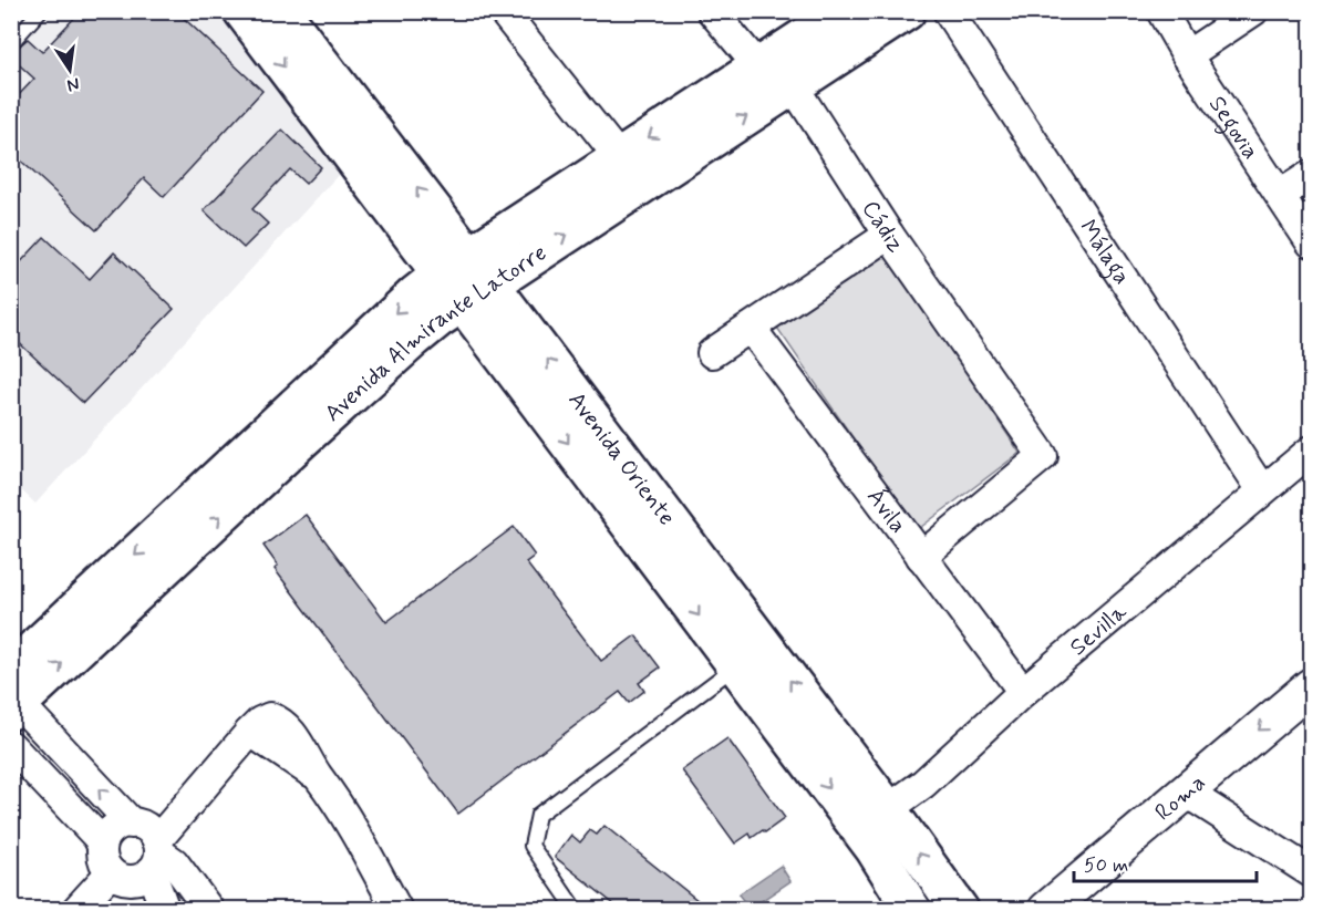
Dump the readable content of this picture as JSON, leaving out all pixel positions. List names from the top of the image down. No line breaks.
{"streets":{"main road":["Avenida Almirante Latorre","Avenida Oriente"],"street":["Segovia","Cádiz","Málaga","Ávila","Sevilla","Roma"]},"crossings":[["Cádiz","Avenida Almirante Latorre"],["Cádiz","Ávila"],["Málaga","Sevilla"],["Avenida Almirante Latorre","Avenida Oriente"],["Avenida Oriente","Sevilla"],["Ávila","Sevilla"]],"one_way":["Roma"],"scale_bar":"50 m","north":"bottom"}
